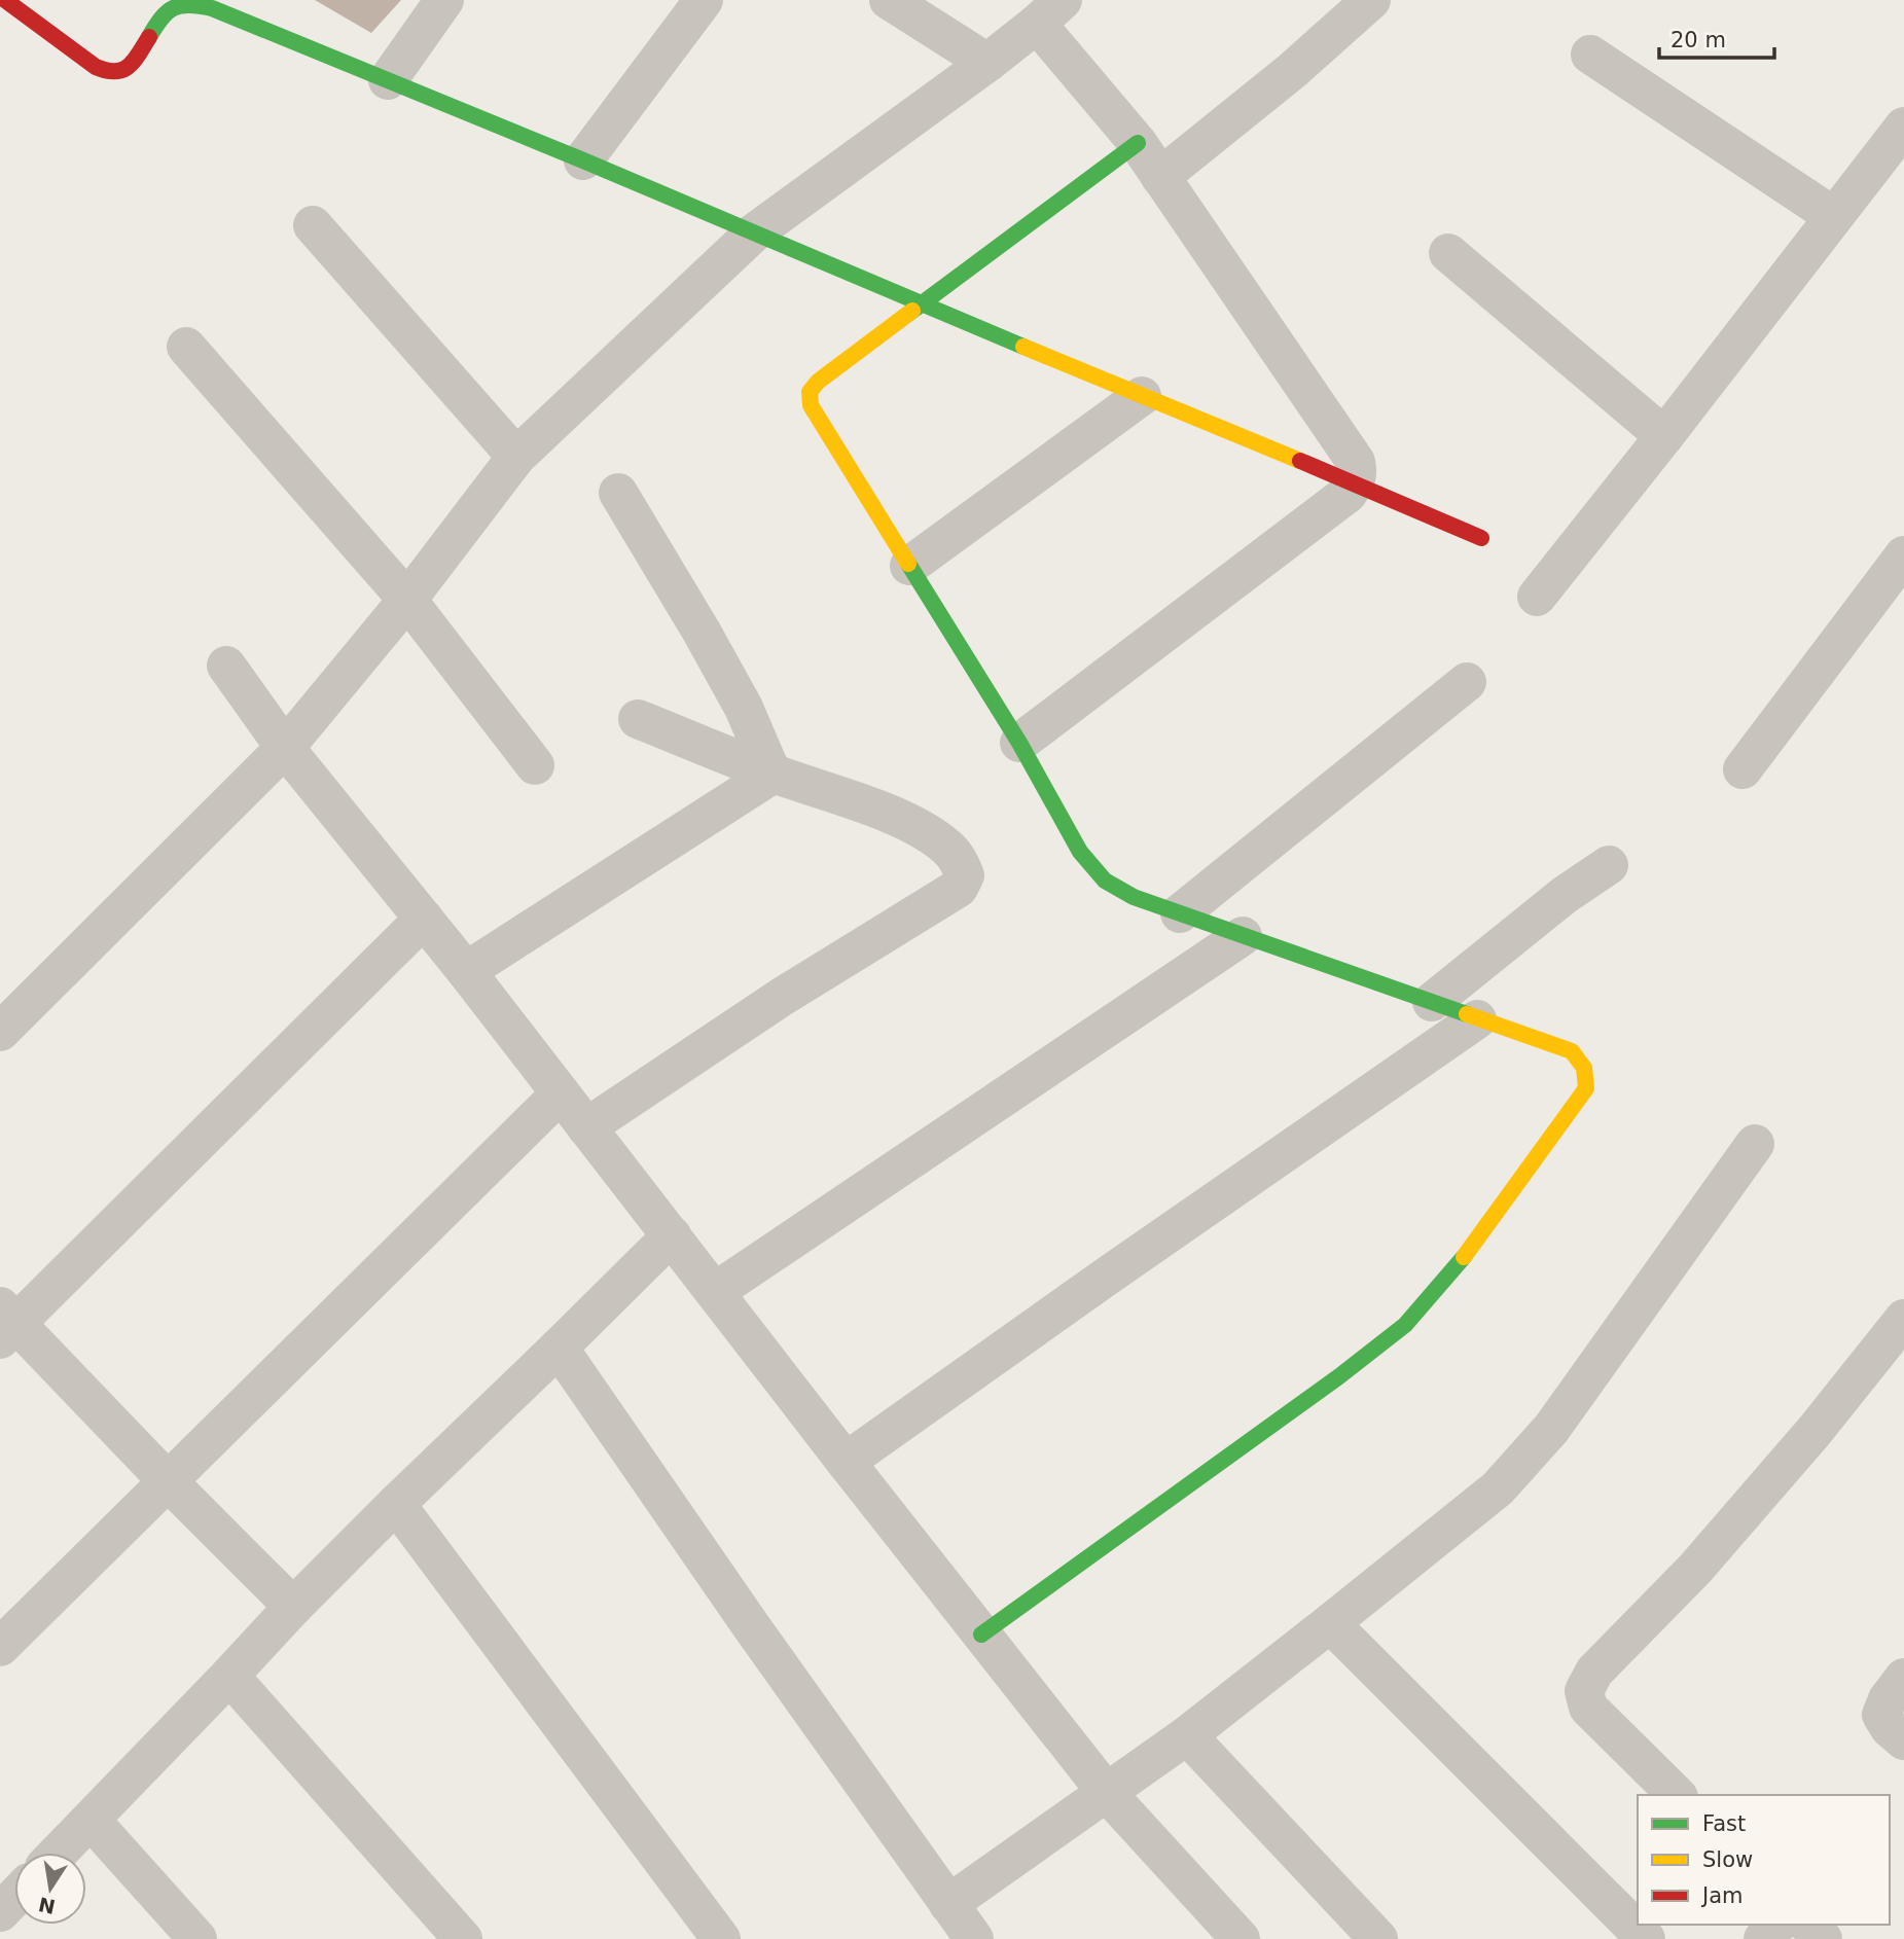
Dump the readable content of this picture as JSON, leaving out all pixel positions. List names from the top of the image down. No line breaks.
{"legend":["Fast","Slow","Jam"],"scale_bar":"20 m","north":"bottom"}
